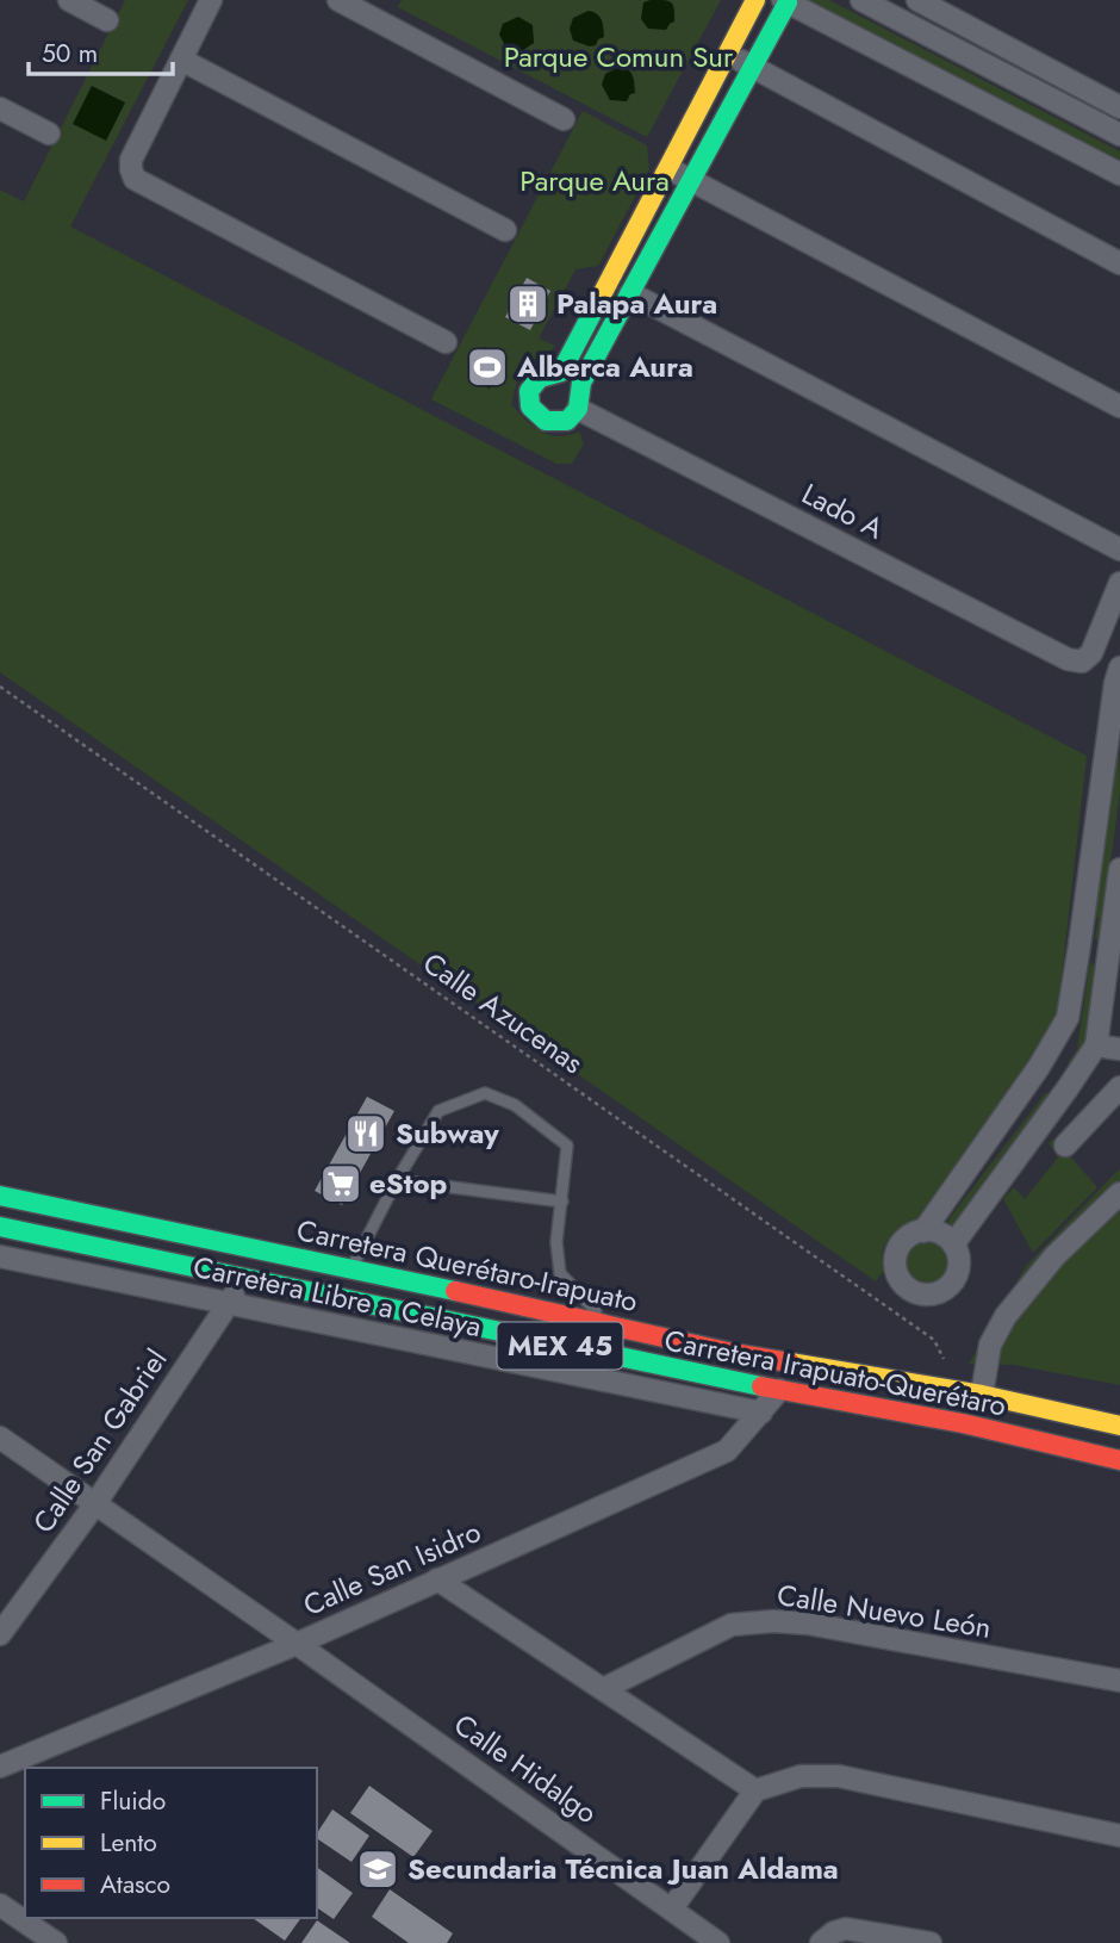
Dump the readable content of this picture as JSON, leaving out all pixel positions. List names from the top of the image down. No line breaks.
{"streets":{"main road":["Carretera Querétaro-Irapuato","MEX 45","Carretera Irapuato-Querétaro"],"street":["Lado A","Carretera Libre a Celaya","Calle San Gabriel","Calle San Isidro","Calle Nuevo León","Calle Hidalgo"],"path":["Calle Azucenas"]},"crossings":[["Calle Azucenas","Carretera Querétaro-Irapuato"],["Carretera Libre a Celaya","Calle San Gabriel"],["Carretera Irapuato-Querétaro","Calle San Gabriel"],["Calle San Gabriel","Calle Hidalgo"],["Calle San Isidro","Calle Hidalgo"]],"parks":["Parque Comun Sur","Parque Aura"],"places":{"building":["Palapa Aura"],"sports":["Alberca Aura"],"restaurant":["Subway"],"supermarket":["eStop"],"school or university":["Secundaria Técnica Juan Aldama"]},"legend":["Fluido","Lento","Atasco"],"scale_bar":"50 m"}
